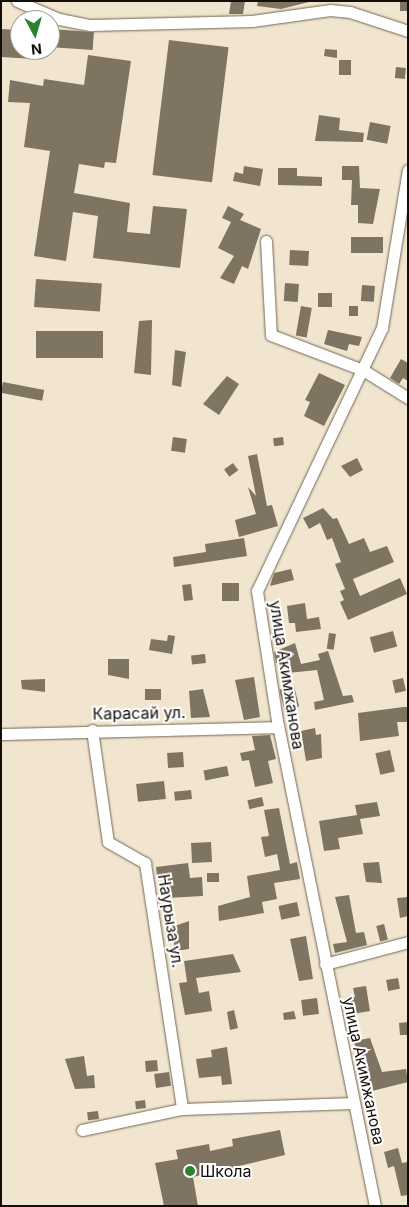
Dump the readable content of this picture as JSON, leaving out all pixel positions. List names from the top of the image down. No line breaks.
{"streets":{"street":["улица Акимжанова","Карасай ул.","Наурыза ул."]},"crossings":[["улица Акимжанова","Карасай ул."],["Карасай ул.","Наурыза ул."]],"places":["Школа"],"north":"bottom"}
